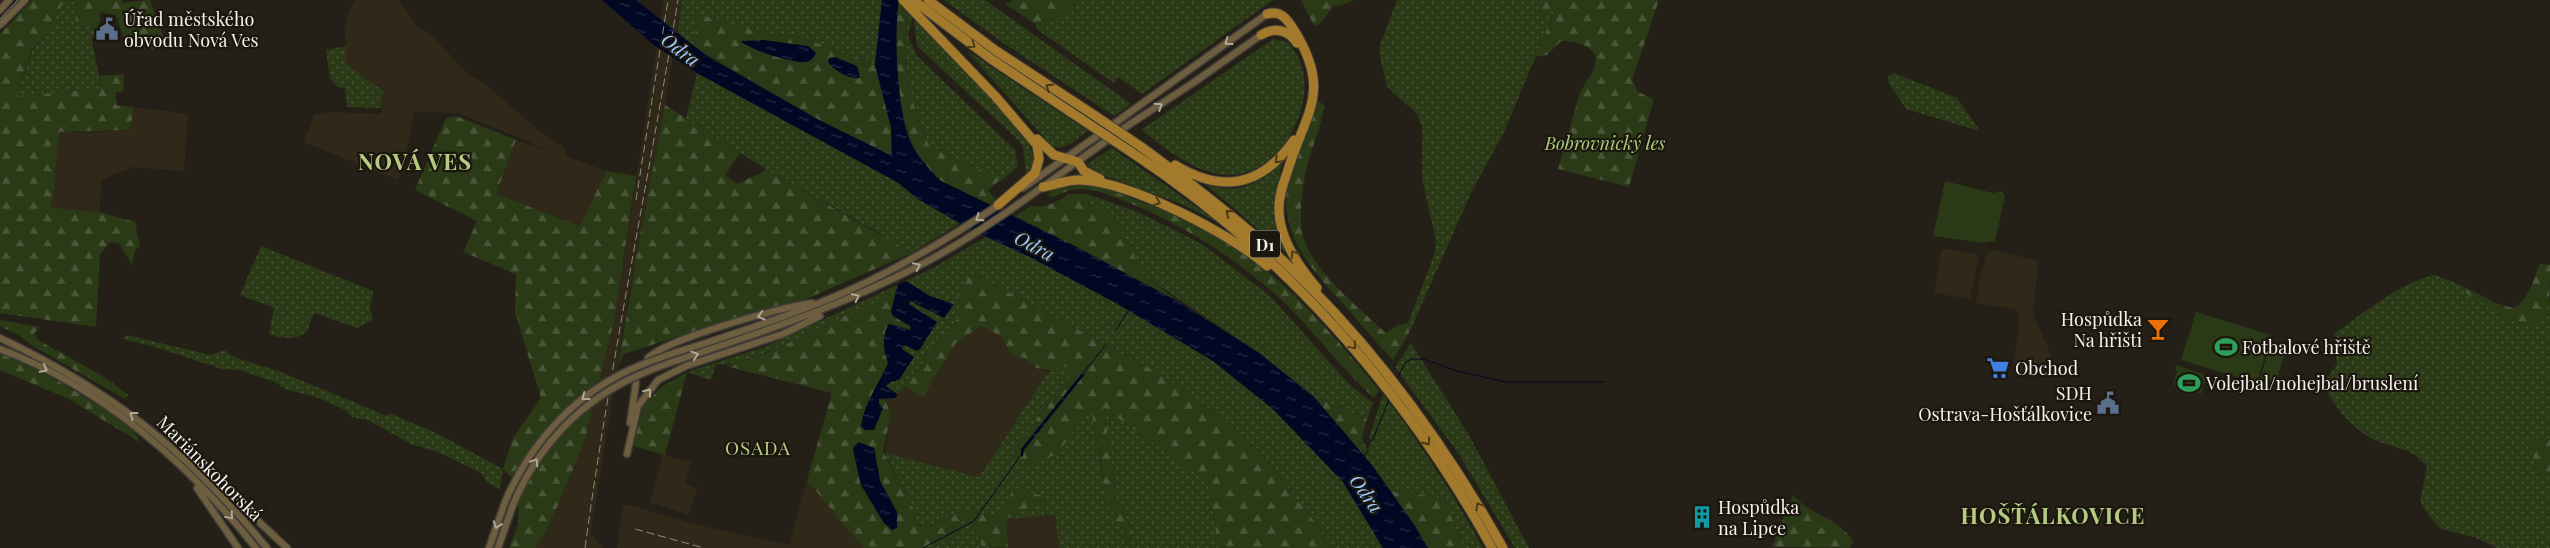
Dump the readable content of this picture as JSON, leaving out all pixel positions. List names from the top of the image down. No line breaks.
{"streets":{"highway":["D1"],"main road":["Mariánskohorská"]},"districts":["NOVÁ VES","OSADA","HOŠŤÁLKOVICE"],"water":["Odra"],"parks":["Bobrovnický les"],"places":{"public building":["Úřad městského obvodu Nová Ves","SDH Ostrava-Hošťálkovice"],"bar":["Hospůdka Na hřišti"],"sports":["Fotbalové hřiště","Volejbal/nohejbal/bruslení"],"supermarket":["Obchod"],"building":["Hospůdka na Lipce"]}}
